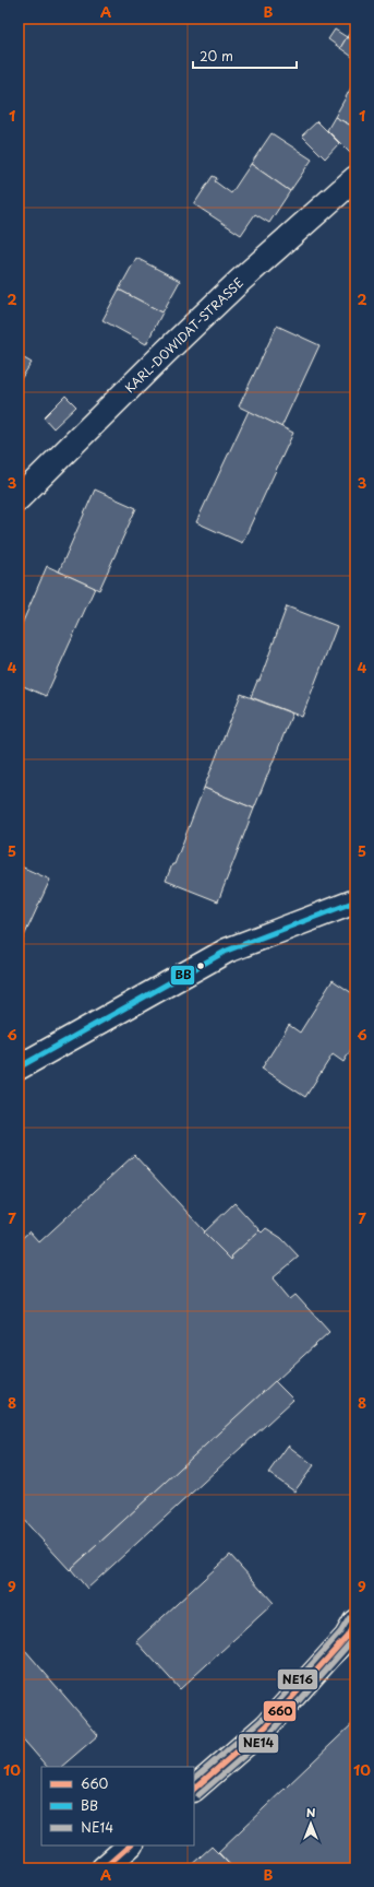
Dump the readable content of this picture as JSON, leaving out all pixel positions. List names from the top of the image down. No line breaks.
{"streets":{"street":["KARL-DOWIDAT-STRASSE"]},"lines":["transit line BB","transit line NE16","transit line 660","transit line NE14"],"legend":["660","BB","NE14"],"scale_bar":"20 m","north":"top","grid":{"columns":["A","B"],"rows":["1","2","3","4","5","6","7","8","9","10"]}}
